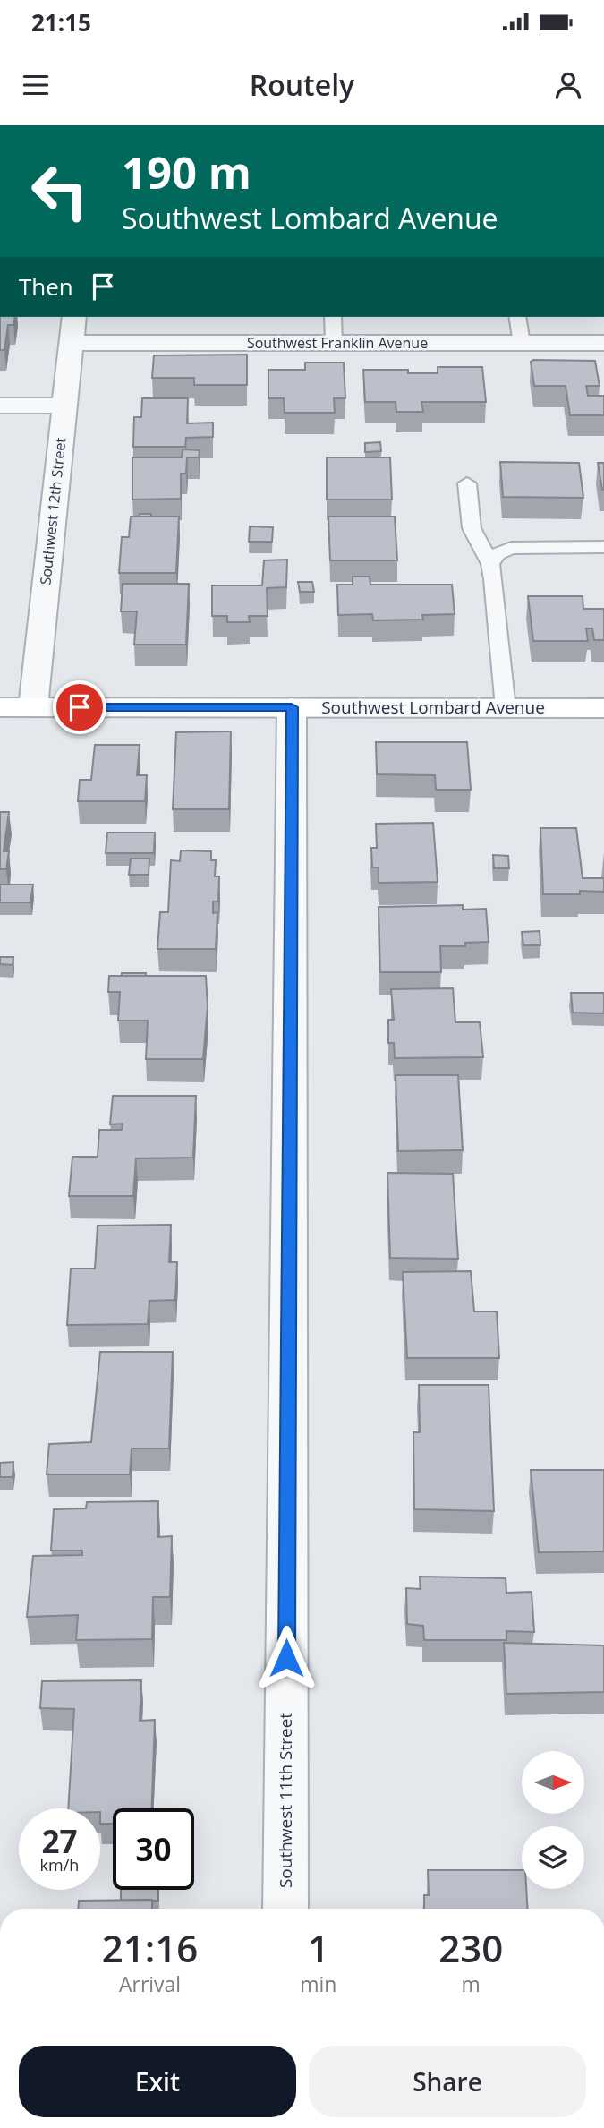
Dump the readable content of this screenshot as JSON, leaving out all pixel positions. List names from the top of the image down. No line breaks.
{"streets":{"street":["Southwest Franklin Avenue","Southwest 12th Street","Southwest Lombard Avenue","Southwest 11th Street"]},"crossings":[["Southwest Franklin Avenue","Southwest 12th Street"],["Southwest 12th Street","Southwest Lombard Avenue"],["Southwest Lombard Avenue","Southwest 11th Street"]],"north":"right","page":{"status":"21:15","header":"Routely","turn":["190 m","Southwest Lombard Avenue"],"then":"Then","speed":"27 km/h","limit":"30","eta":["21:16","Arrival","1","min","230","m"],"buttons":["Exit","Share"]}}
